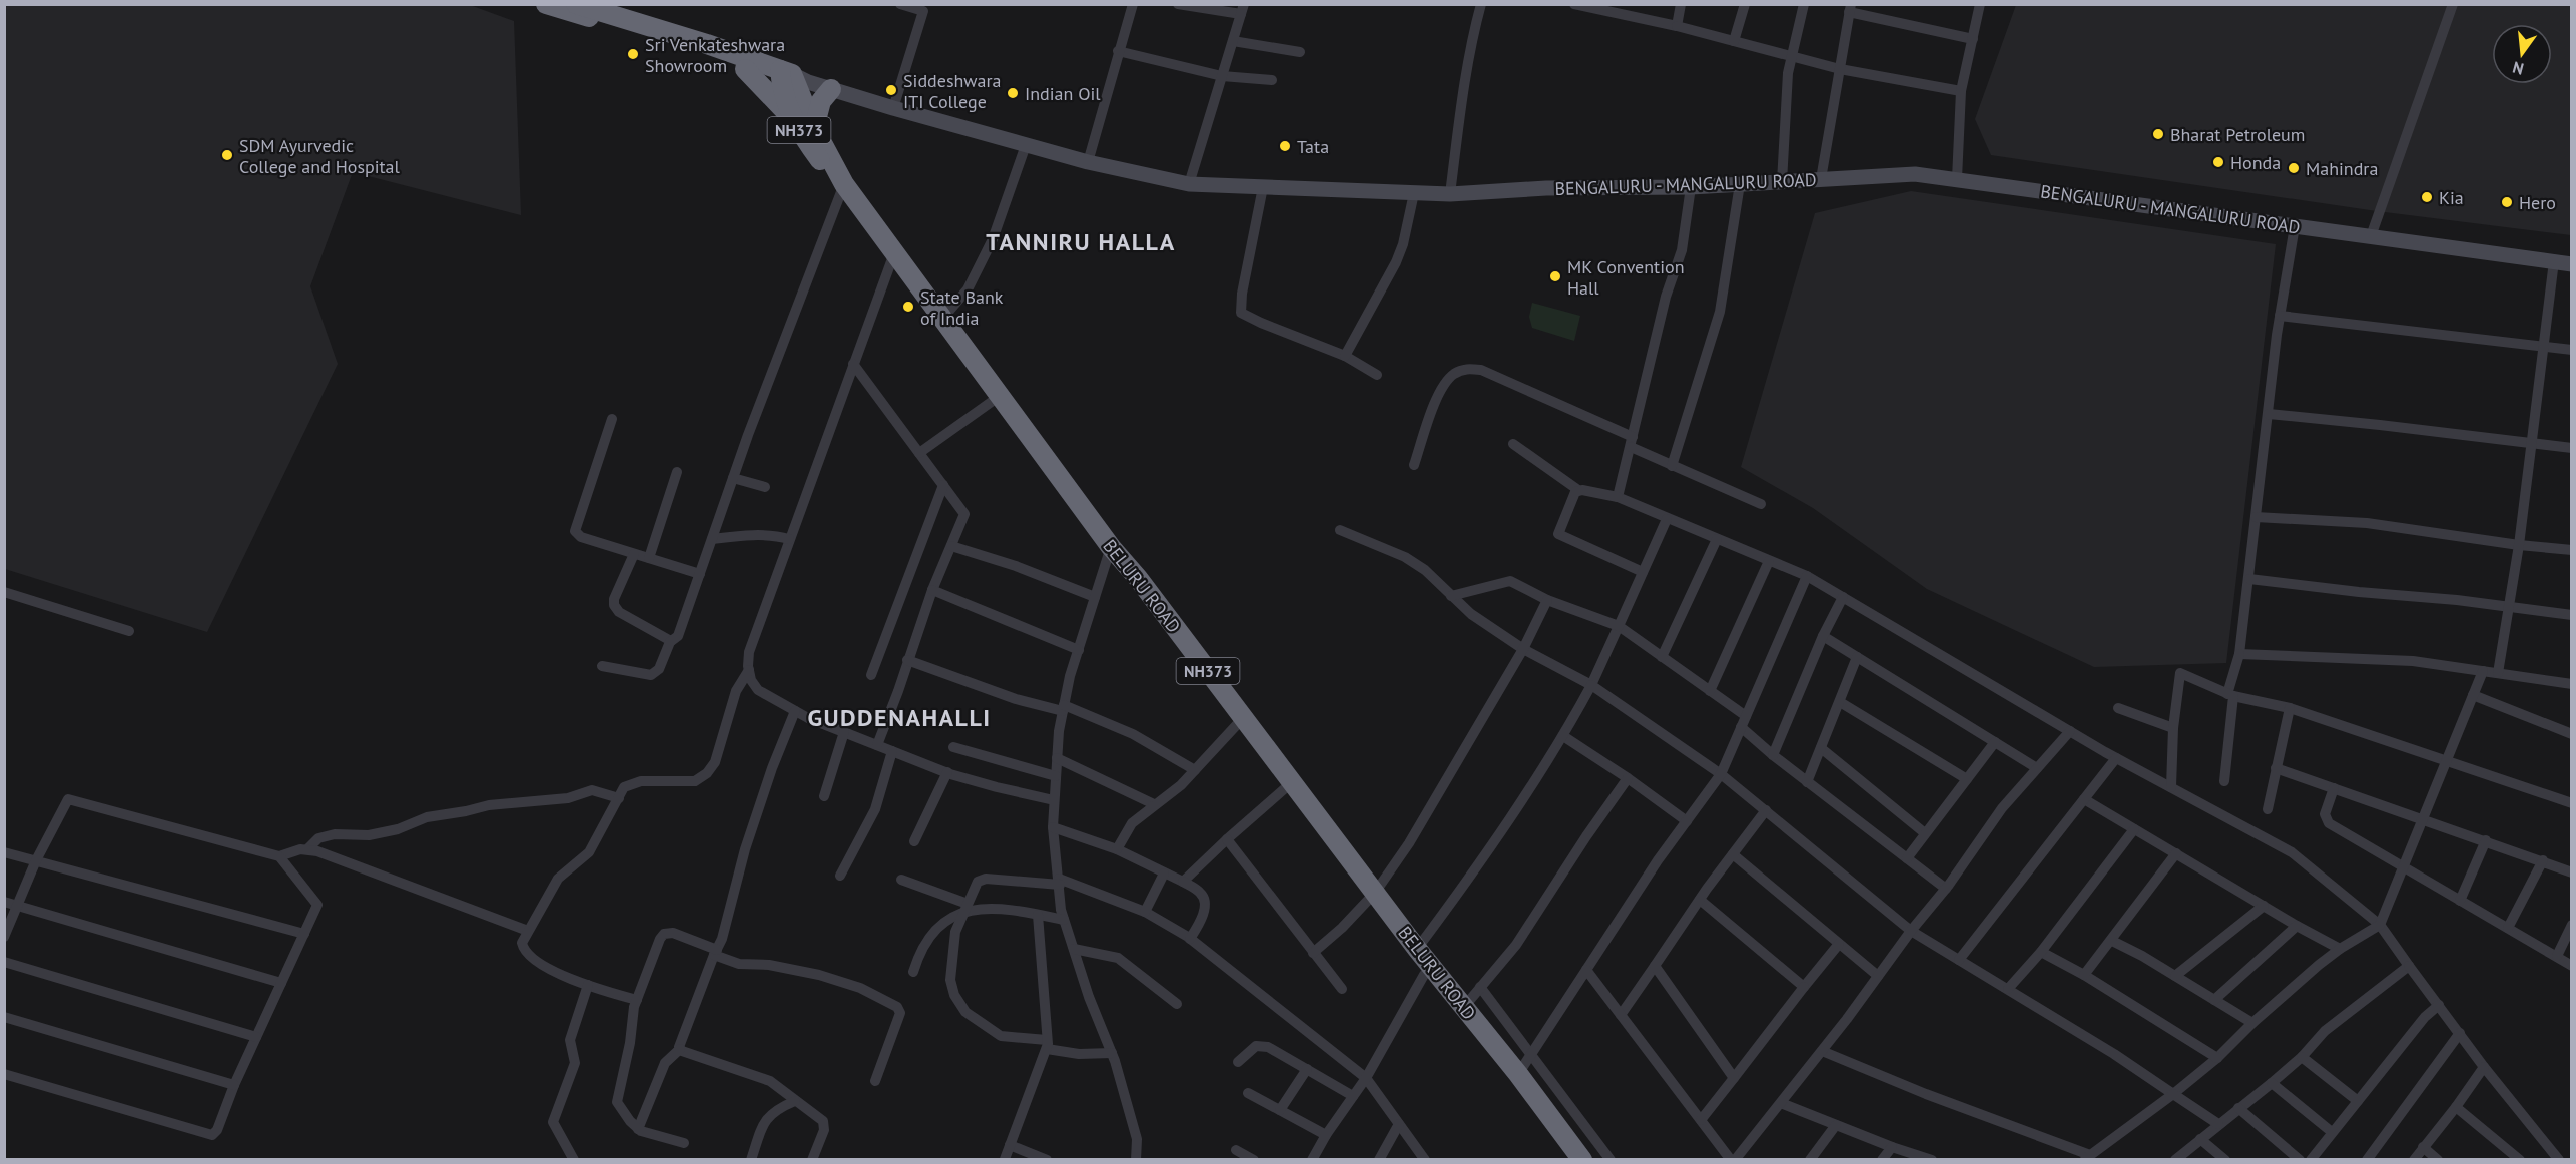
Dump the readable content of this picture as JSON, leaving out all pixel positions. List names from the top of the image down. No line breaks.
{"streets":{"highway":["NH373","BENGALURU - MANGALURU ROAD","BELURU ROAD"]},"crossings":[["BENGALURU - MANGALURU ROAD","BELURU ROAD"]],"districts":["TANNIRU HALLA","GUDDENAHALLI"],"places":["Sri Venkateshwara Showroom","Siddeshwara ITI College","Indian Oil","Bharat Petroleum","Tata","SDM Ayurvedic College and Hospital","Honda","Mahindra","Kia","Hero","MK Convention Hall","State Bank of India"],"north":"bottom"}
